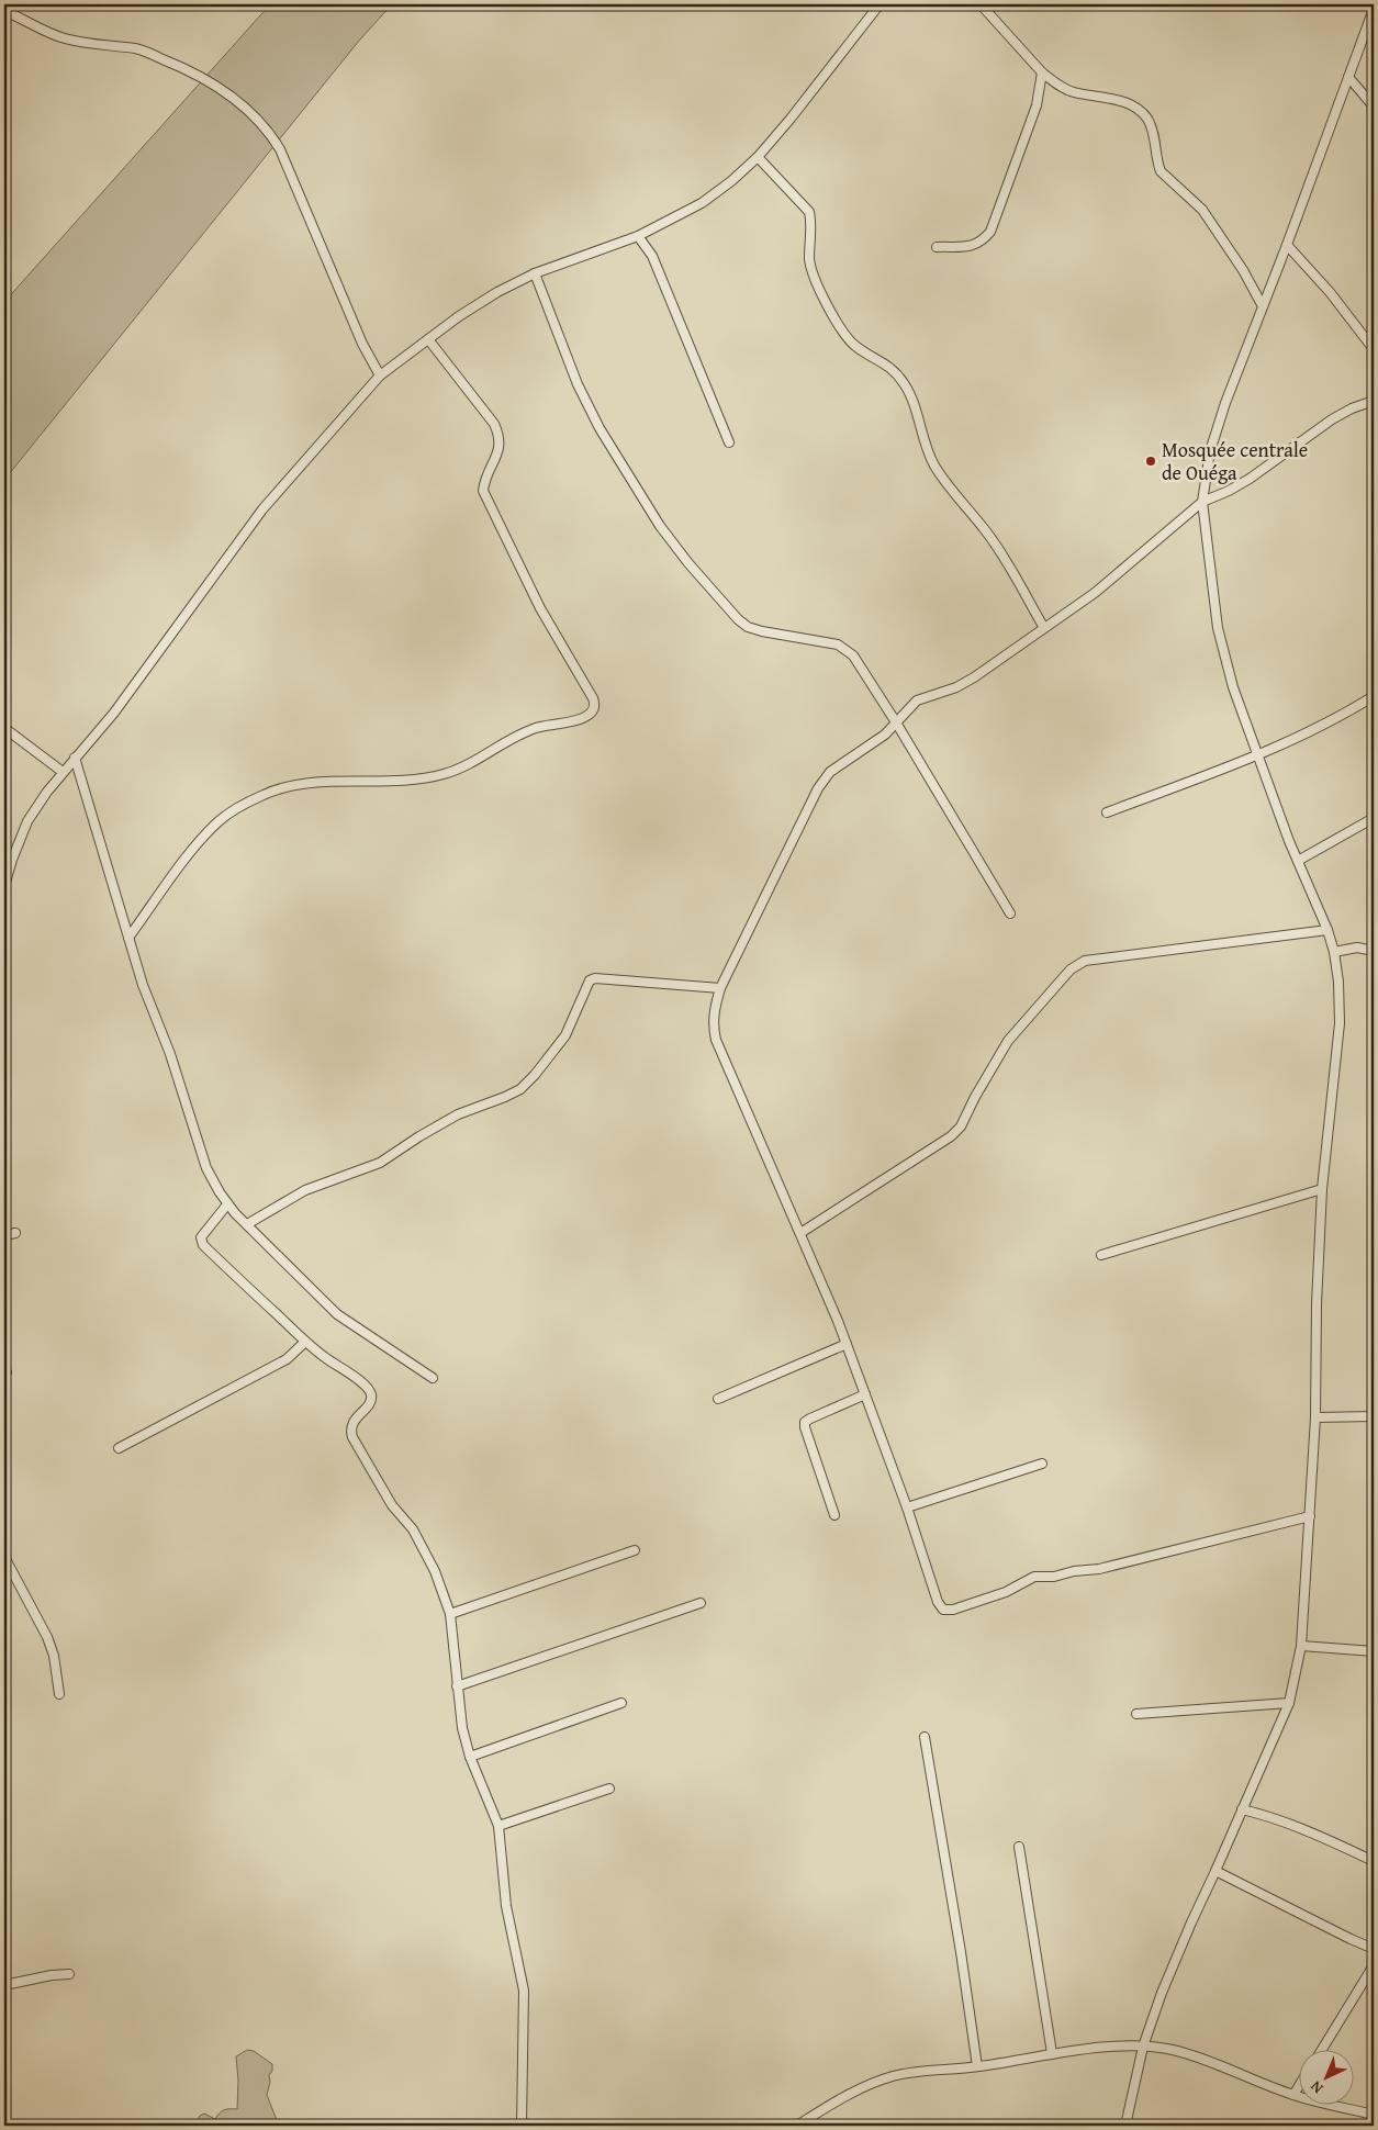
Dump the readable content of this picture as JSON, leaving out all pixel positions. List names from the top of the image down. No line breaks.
{"places":["Mosquée centrale de Ouéga"],"north":"bottom left"}
